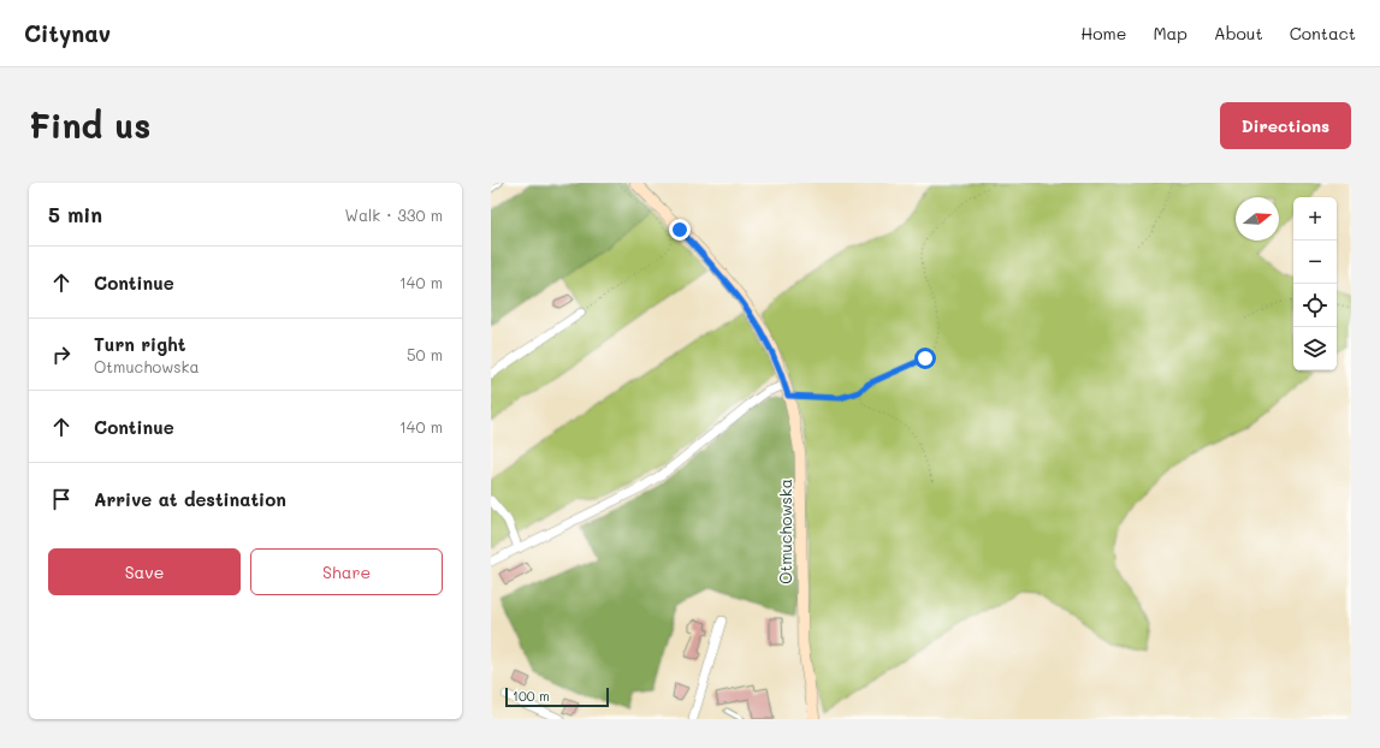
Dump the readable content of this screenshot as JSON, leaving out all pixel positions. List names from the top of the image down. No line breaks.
{"streets":{"main road":["Otmuchowska"]},"scale_bar":"100 m","north":"right","page":{"header":"Citynav","nav":["Home","Map","About","Contact"],"buttons":["Directions",["Save","Share"]],"title":"Find us","heading":["5 min","Walk · 330 m"],"map_buttons":["+","−"],"list":[["Continue","140 m"],["Turn right","Otmuchowska","50 m"],["Continue","140 m"],"Arrive at destination"],"scale":"100 m"}}
